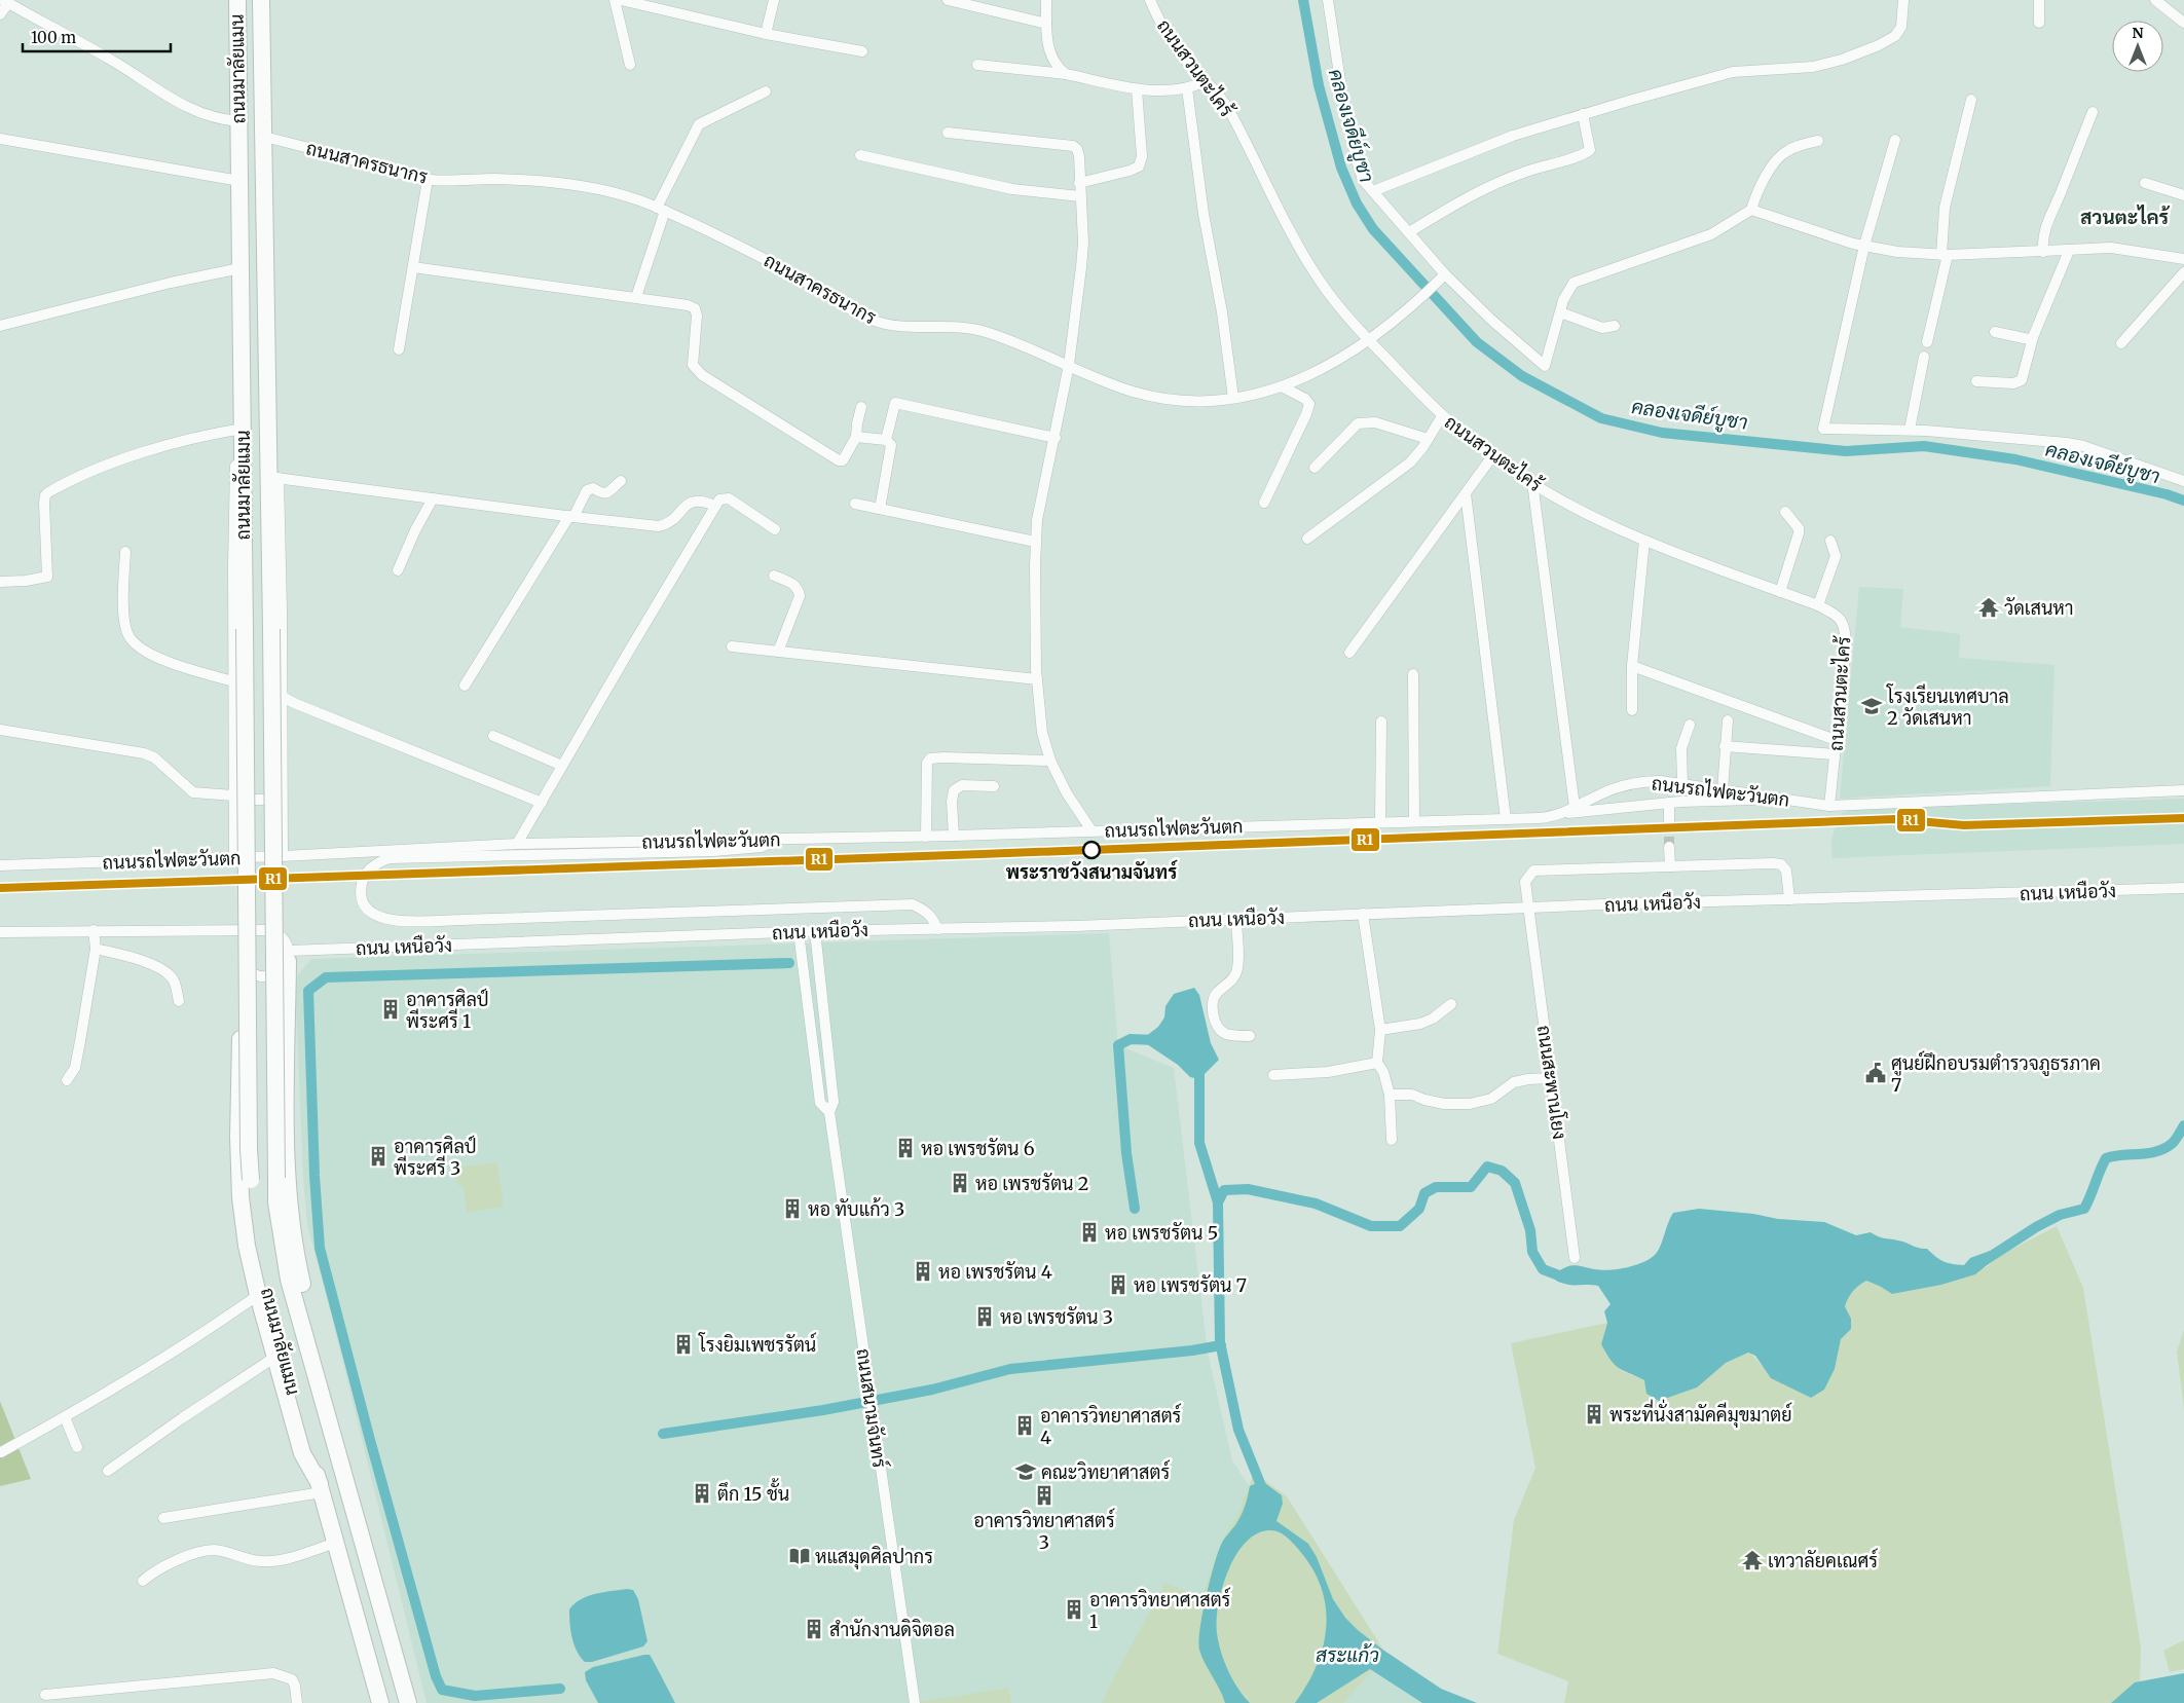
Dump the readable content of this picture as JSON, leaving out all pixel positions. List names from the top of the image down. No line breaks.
{"streets":{"highway":["ถนนมาลัยแมน"],"street":["ถนนสวนตะไคร้","ถนนสาครธนากร","ถนนรถไฟตะวันตก","ถนน เหนือวัง","ถนนสะพานโยง","ถนนสนามจันทร์"]},"crossings":[["ถนนสวนตะไคร้","ถนนสาครธนากร"],["ถนนสวนตะไคร้","ถนนรถไฟตะวันตก"],["ถนนมาลัยแมน","ถนนสาครธนากร"],["ถนน เหนือวัง","ถนนสะพานโยง"],["ถนน เหนือวัง","ถนนสนามจันทร์"]],"districts":["สวนตะไคร้"],"water":["คลองเจดีย์บูชา","สระแก้ว"],"places":{"temple":["วัดเสนหา","เทวาลัยคเณศร์"],"school or university":["โรงเรียนเทศบาล 2 วัดเสนหา","คณะวิทยาศาสตร์"],"other":["พระราชวังสนามจันทร์"],"building":["อาคารศิลป์ พีระศรี 1","หอ เพรชรัตน 6","อาคารศิลป์ พีระศรี 3","หอ เพรชรัตน 2","หอ ทับแก้ว 3","หอ เพรชรัตน 5","หอ เพรชรัตน 4","หอ เพรชรัตน 7","หอ เพรชรัตน 3","โรงยิมเพชรรัตน์","พระที่นั่งสามัคคีมุขมาตย์","อาคารวิทยาศาสตร์ 4","ตึก 15 ชั้น","อาคารวิทยาศาสตร์ 3","อาคารวิทยาศาสตร์ 1","สำนักงานดิจิตอล"],"public building":["ศูนย์ฝึกอบรมตำรวจภูธรภาค 7"],"library":["หแสมุดศิลปากร"]},"lines":["transit line R1"],"scale_bar":"100 m","north":"top"}
